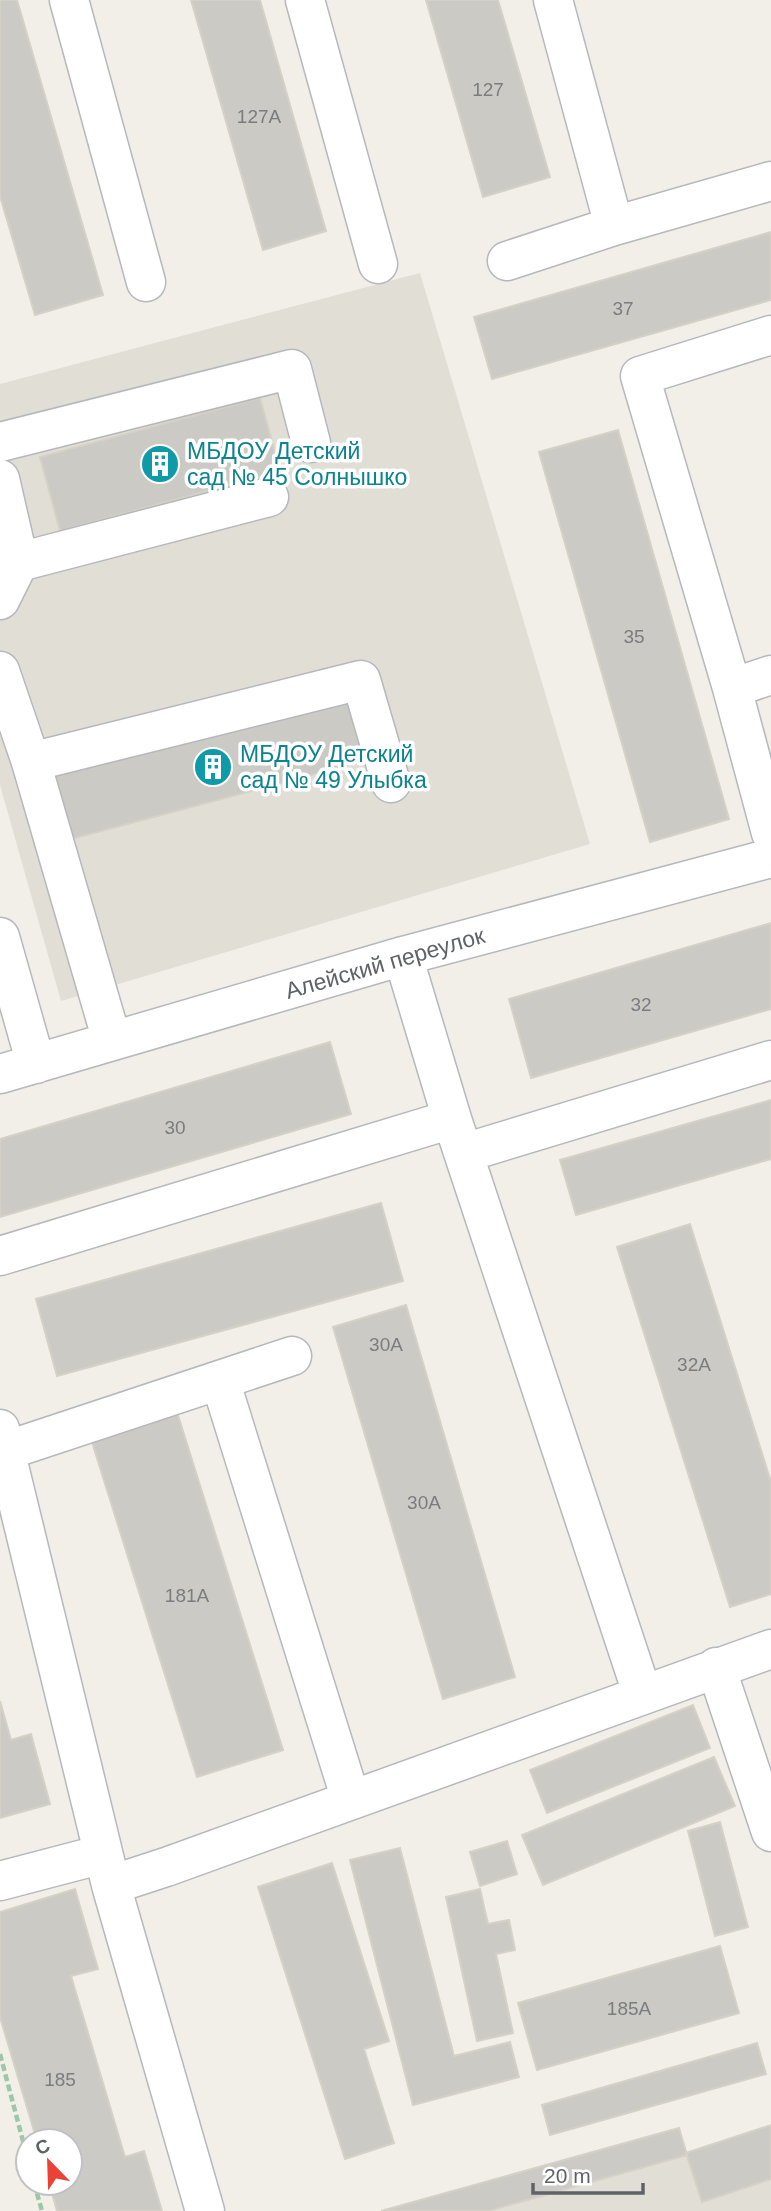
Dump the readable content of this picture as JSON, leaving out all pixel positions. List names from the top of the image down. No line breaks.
{"streets":{"street":["Алейский переулок"]},"places":{"building":["МБДОУ Детский сад № 45 Солнышко","МБДОУ Детский сад № 49 Улыбка"]},"house_numbers":["127","127А","37","35","32","30","30А","32А","30А","181А","185А","185"],"scale_bar":"20 m","north":"top left"}
